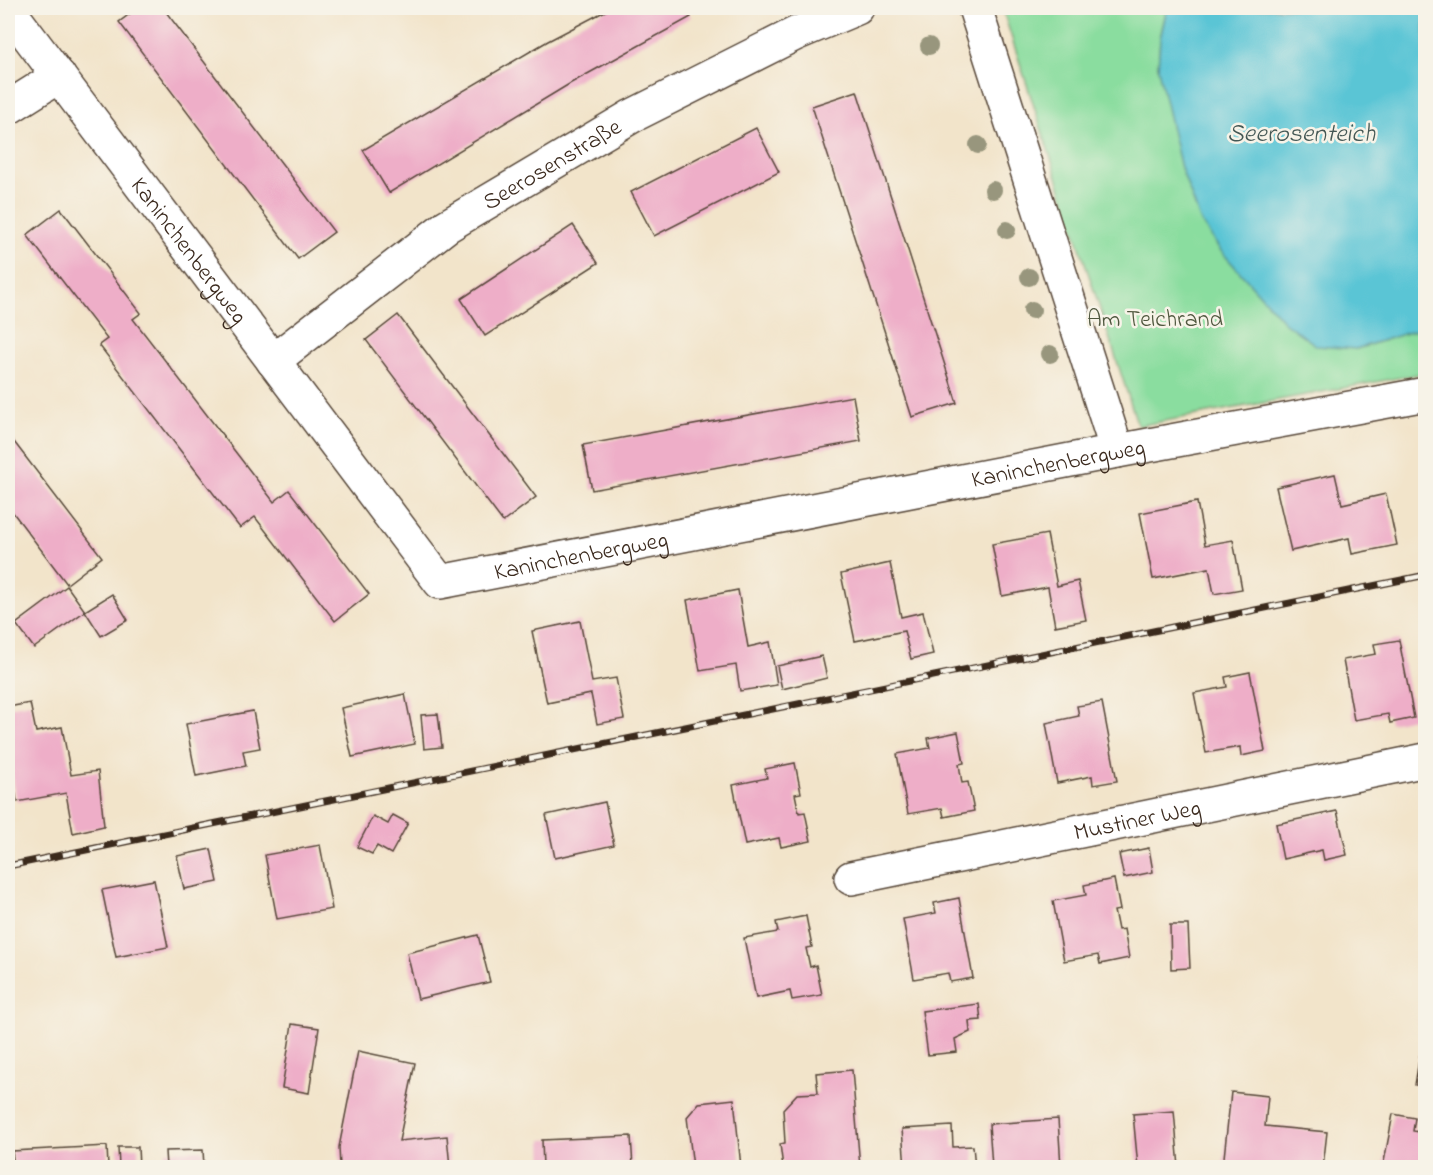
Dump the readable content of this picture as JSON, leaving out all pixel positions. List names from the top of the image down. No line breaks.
{"streets":{"street":["Seerosenstraße","Kaninchenbergweg","Mustiner Weg"]},"crossings":[["Seerosenstraße","Kaninchenbergweg"]],"water":["Seerosenteich"],"parks":["Am Teichrand"]}
